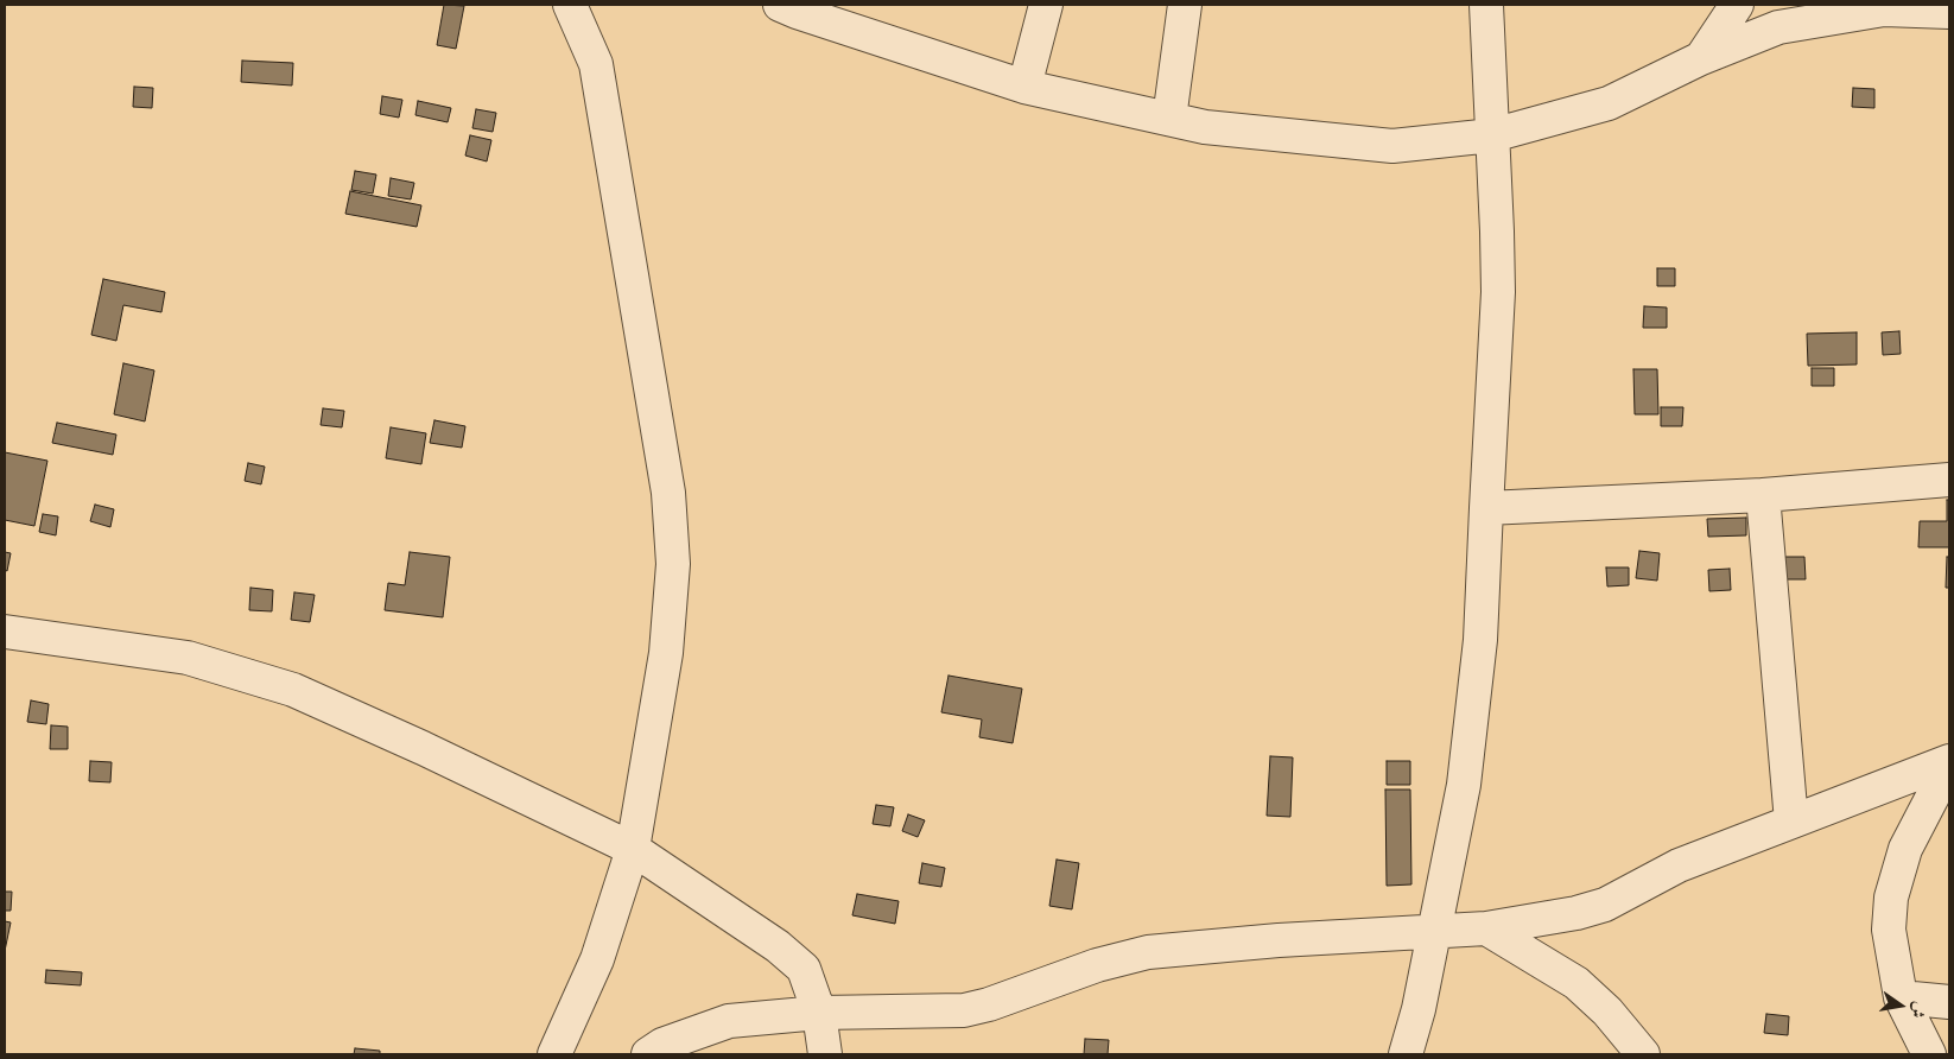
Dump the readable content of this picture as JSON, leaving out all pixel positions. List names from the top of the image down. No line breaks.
{"north":"right"}
